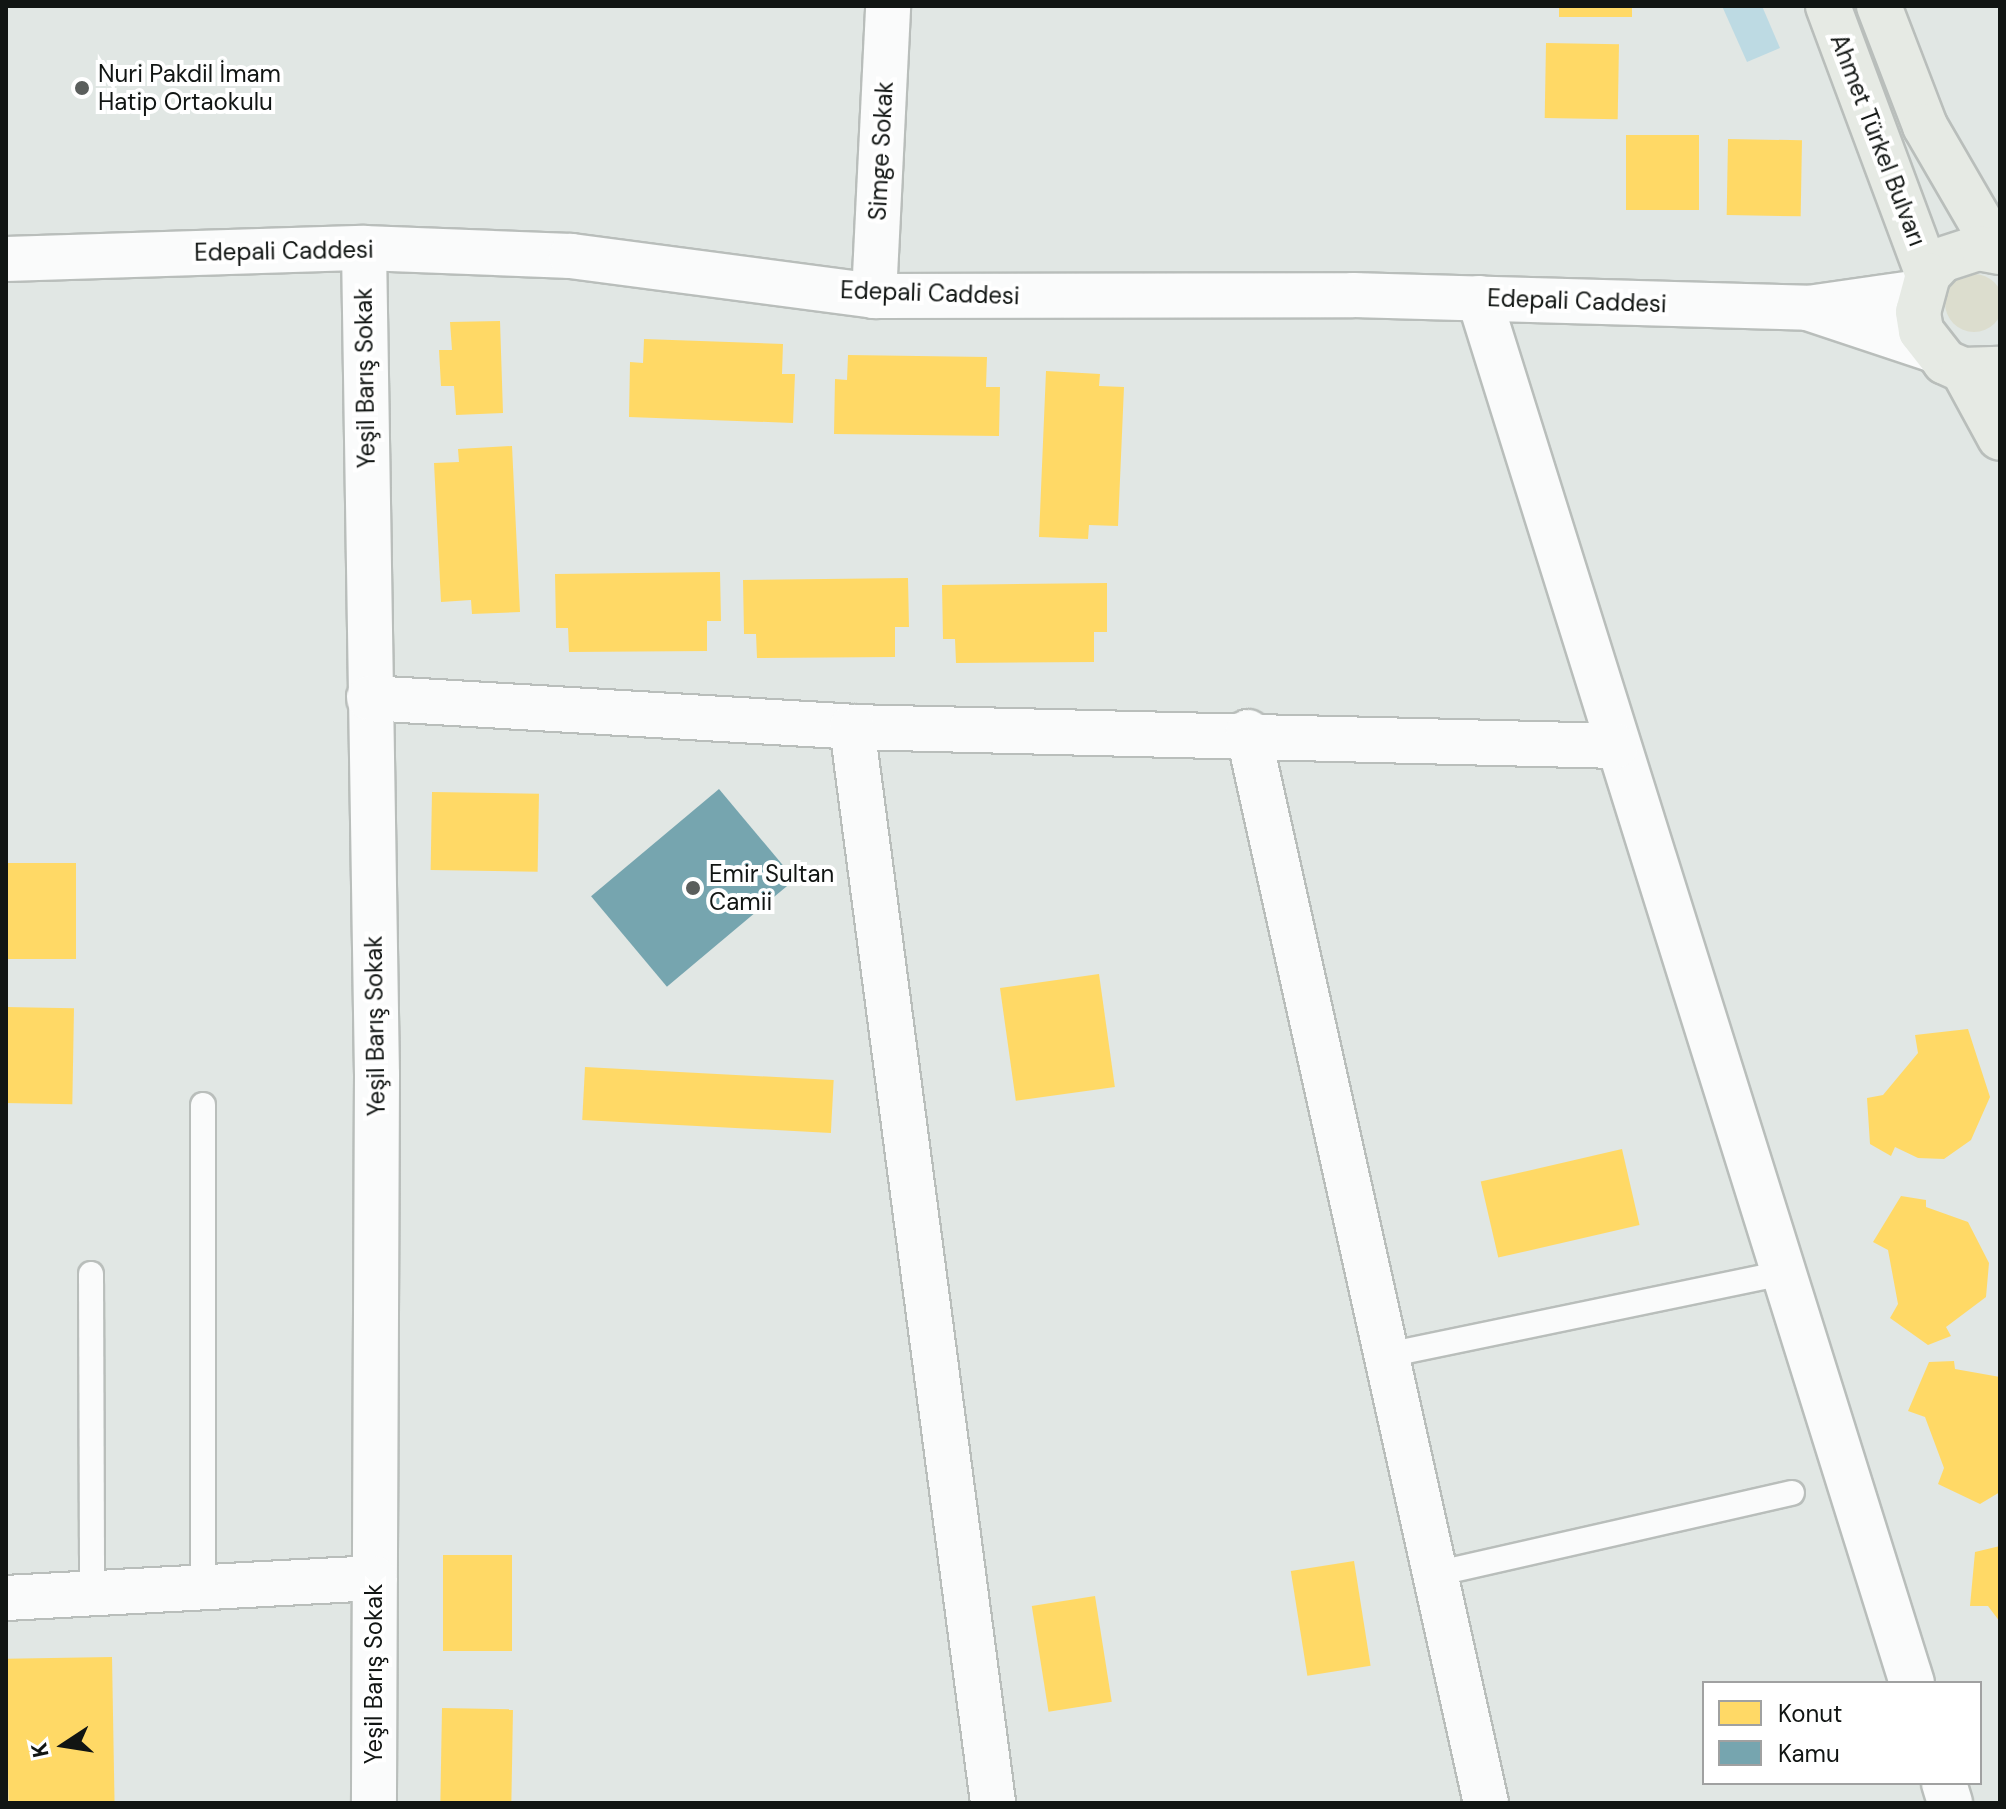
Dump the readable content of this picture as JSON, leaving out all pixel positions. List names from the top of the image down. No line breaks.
{"streets":{"main road":["Ahmet Türkel Bulvarı"],"street":["Simge Sokak","Edepali Caddesi","Yeşil Barış Sokak"]},"crossings":[["Simge Sokak","Edepali Caddesi"],["Edepali Caddesi","Yeşil Barış Sokak"]],"places":["Nuri Pakdil İmam Hatip Ortaokulu","Emir Sultan Camii"],"legend":["Konut","Kamu"],"north":"left"}
